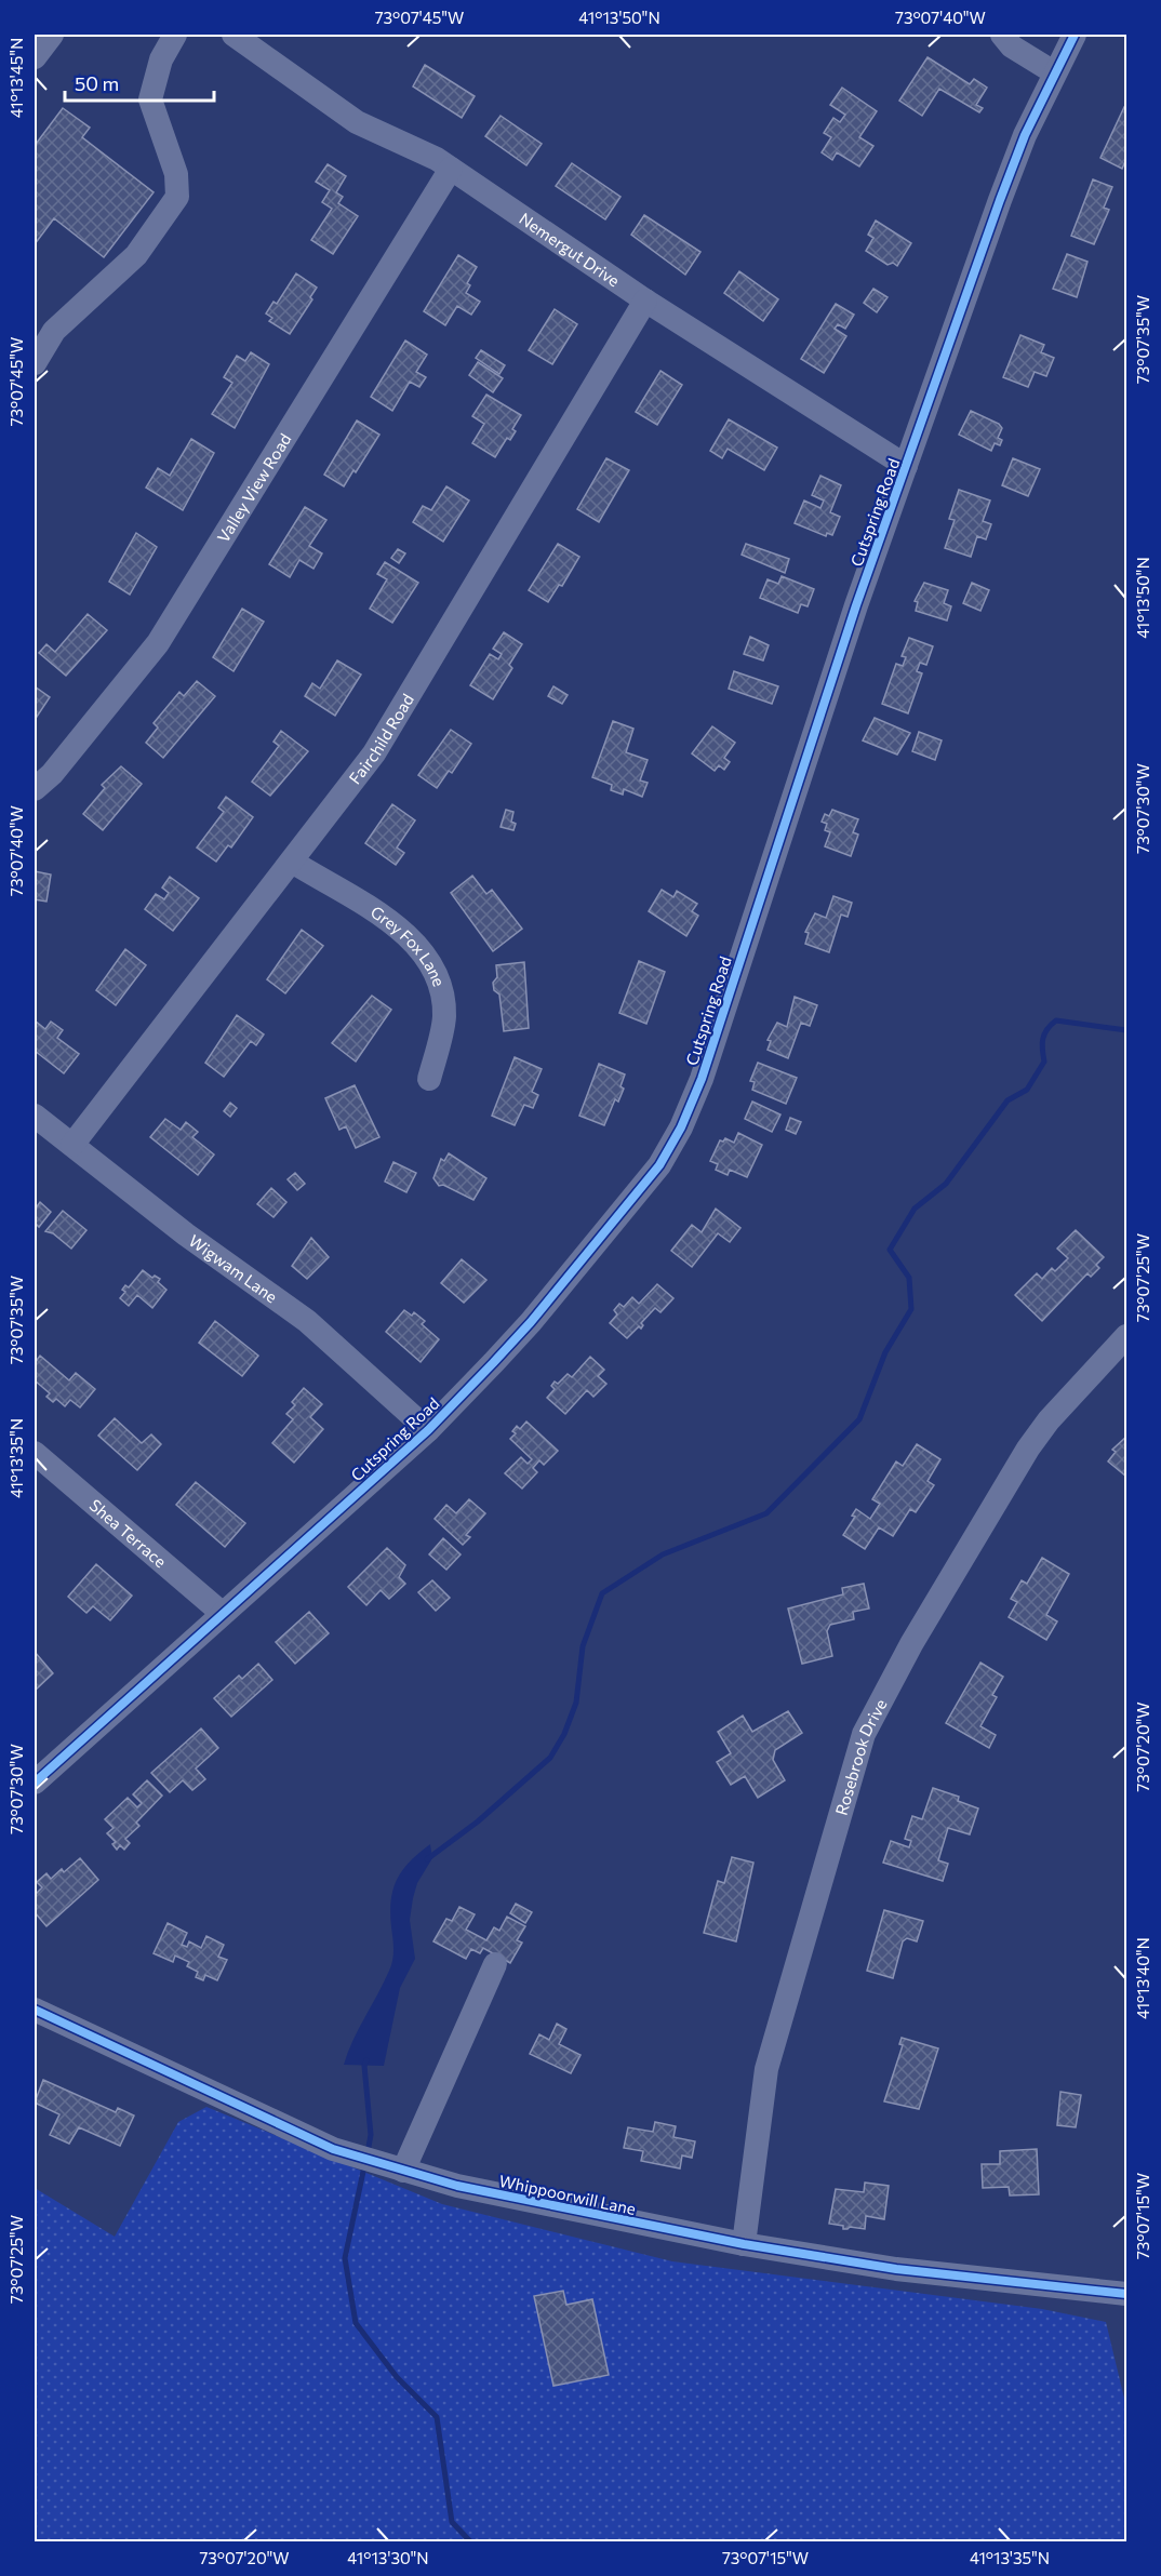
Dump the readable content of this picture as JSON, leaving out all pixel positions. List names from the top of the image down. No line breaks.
{"streets":{"street":["Nemergut Drive","Valley View Road","Cutspring Road","Fairchild Road","Grey Fox Lane","Wigwam Lane","Shea Terrace","Rosebrook Drive","Whippoorwill Lane"]},"crossings":[["Nemergut Drive","Valley View Road"],["Nemergut Drive","Cutspring Road"],["Nemergut Drive","Fairchild Road"],["Cutspring Road","Wigwam Lane"],["Cutspring Road","Shea Terrace"],["Fairchild Road","Grey Fox Lane"],["Fairchild Road","Wigwam Lane"],["Rosebrook Drive","Whippoorwill Lane"]],"scale_bar":"50 m","coordinates":["73°07'45\"W","41°13'50\"N","73°07'40\"W","41°13'45\"N","73°07'35\"W","73°07'30\"W","73°07'25\"W","41°13'35\"N","73°07'20\"W","41°13'40\"N","73°07'15\"W","41°13'30\"N"]}
